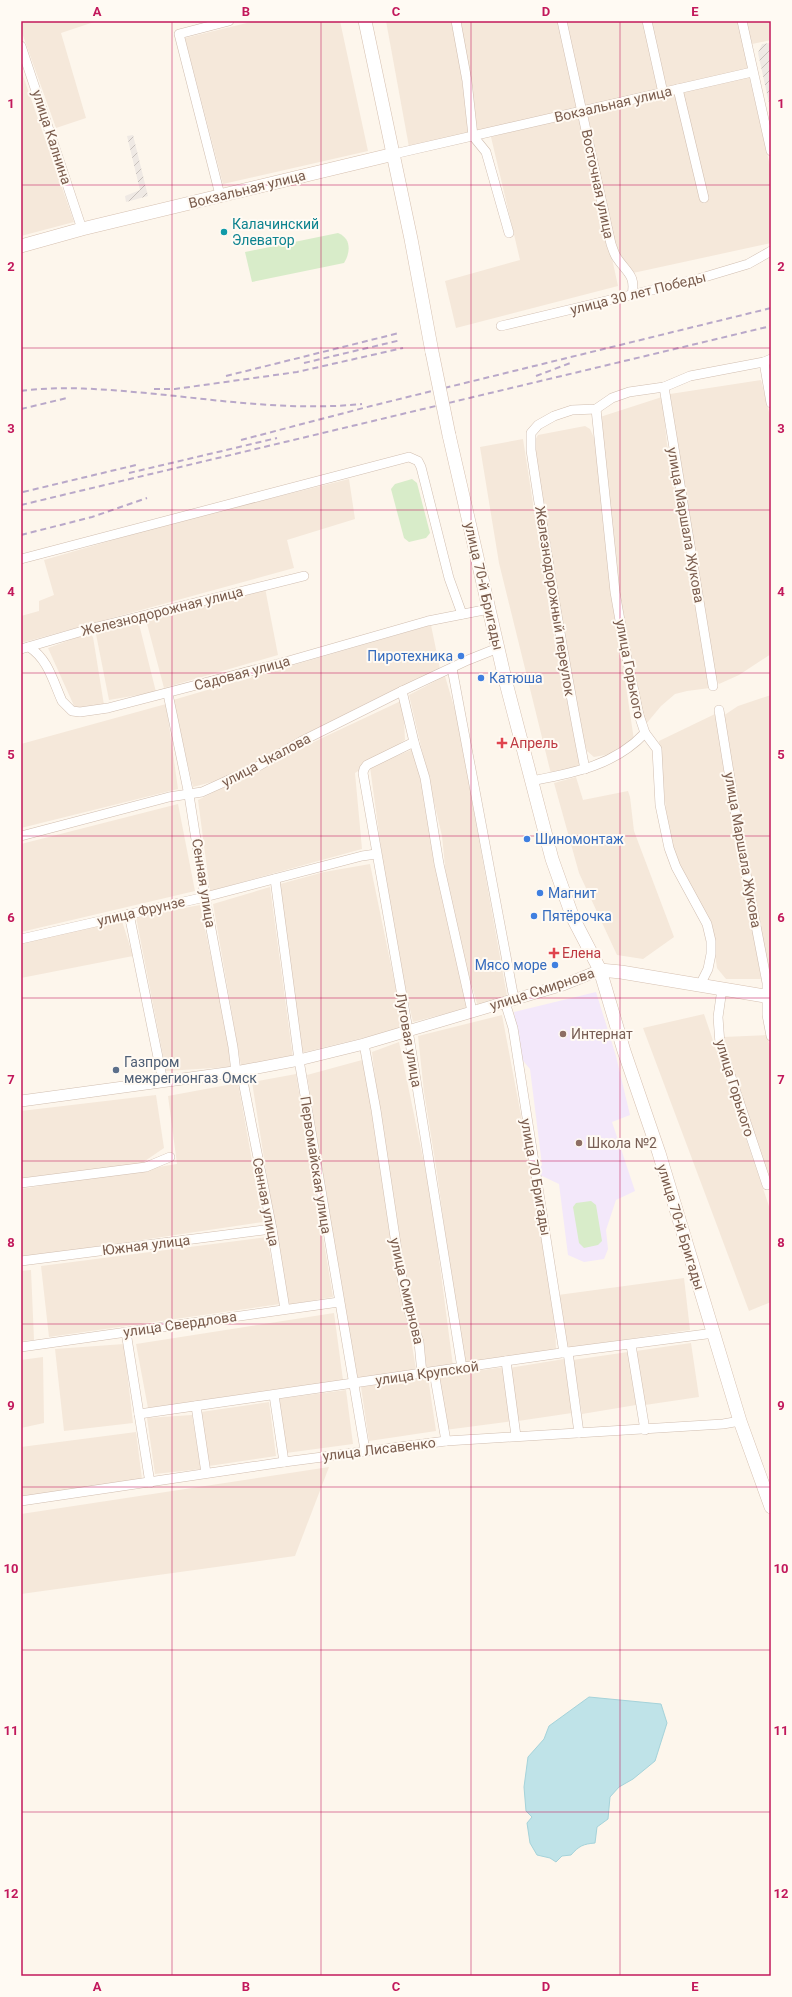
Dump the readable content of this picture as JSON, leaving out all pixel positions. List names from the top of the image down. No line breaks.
{"streets":{"main road":["Вокзальная улица","улица 70-й Бригады","улица Смирнова"],"street":["улица Калнина","Восточная улица","улица 30 лет Победы","улица Маршала Жукова","Железнодорожный переулок","Железнодорожная улица","улица Горького","Садовая улица","улица Чкалова","Сенная улица","улица Фрунзе","Луговая улица","Первомайская улица","улица 70 Бригады","Южная улица","улица Свердлова","улица Крупской","улица Лисавенко"]},"crossings":[["Вокзальная улица","улица Калнина"],["Вокзальная улица","Восточная улица"],["Вокзальная улица","улица 70-й Бригады"],["Восточная улица","улица 30 лет Победы"],["улица Маршала Жукова","улица Смирнова"],["улица 70-й Бригады","Садовая улица"],["улица 70-й Бригады","улица Чкалова"],["улица 70-й Бригады","улица Смирнова"],["улица 70-й Бригады","улица Крупской"],["улица 70-й Бригады","улица Лисавенко"],["Железнодорожный переулок","улица Горького"],["Железнодорожная улица","Садовая улица"],["улица Горького","улица Смирнова"],["Садовая улица","Сенная улица"],["улица Чкалова","Сенная улица"],["улица Чкалова","улица 70 Бригады"],["Сенная улица","улица Фрунзе"],["Сенная улица","улица Смирнова"],["Сенная улица","Южная улица"],["Сенная улица","улица Свердлова"],["улица Фрунзе","Луговая улица"],["улица Фрунзе","Первомайская улица"],["улица Смирнова","Луговая улица"],["улица Смирнова","Первомайская улица"],["улица Смирнова","улица 70 Бригады"],["улица Смирнова","улица Крупской"],["Луговая улица","улица Крупской"],["Первомайская улица","улица Свердлова"],["Первомайская улица","улица Крупской"],["Первомайская улица","улица Лисавенко"],["улица 70 Бригады","улица Крупской"],["улица 70 Бригады","улица Лисавенко"]],"places":{"other":["Калачинский Элеватор","Пиротехника","Катюша","Шиномонтаж","Магнит","Пятёрочка","Мясо море","Интернат","Газпром межрегионгаз Омск","Школа №2"],"health":["Апрель","Елена"]},"grid":{"columns":["A","B","C","D","E"],"rows":["1","2","3","4","5","6","7","8","9","10","11","12"]}}
